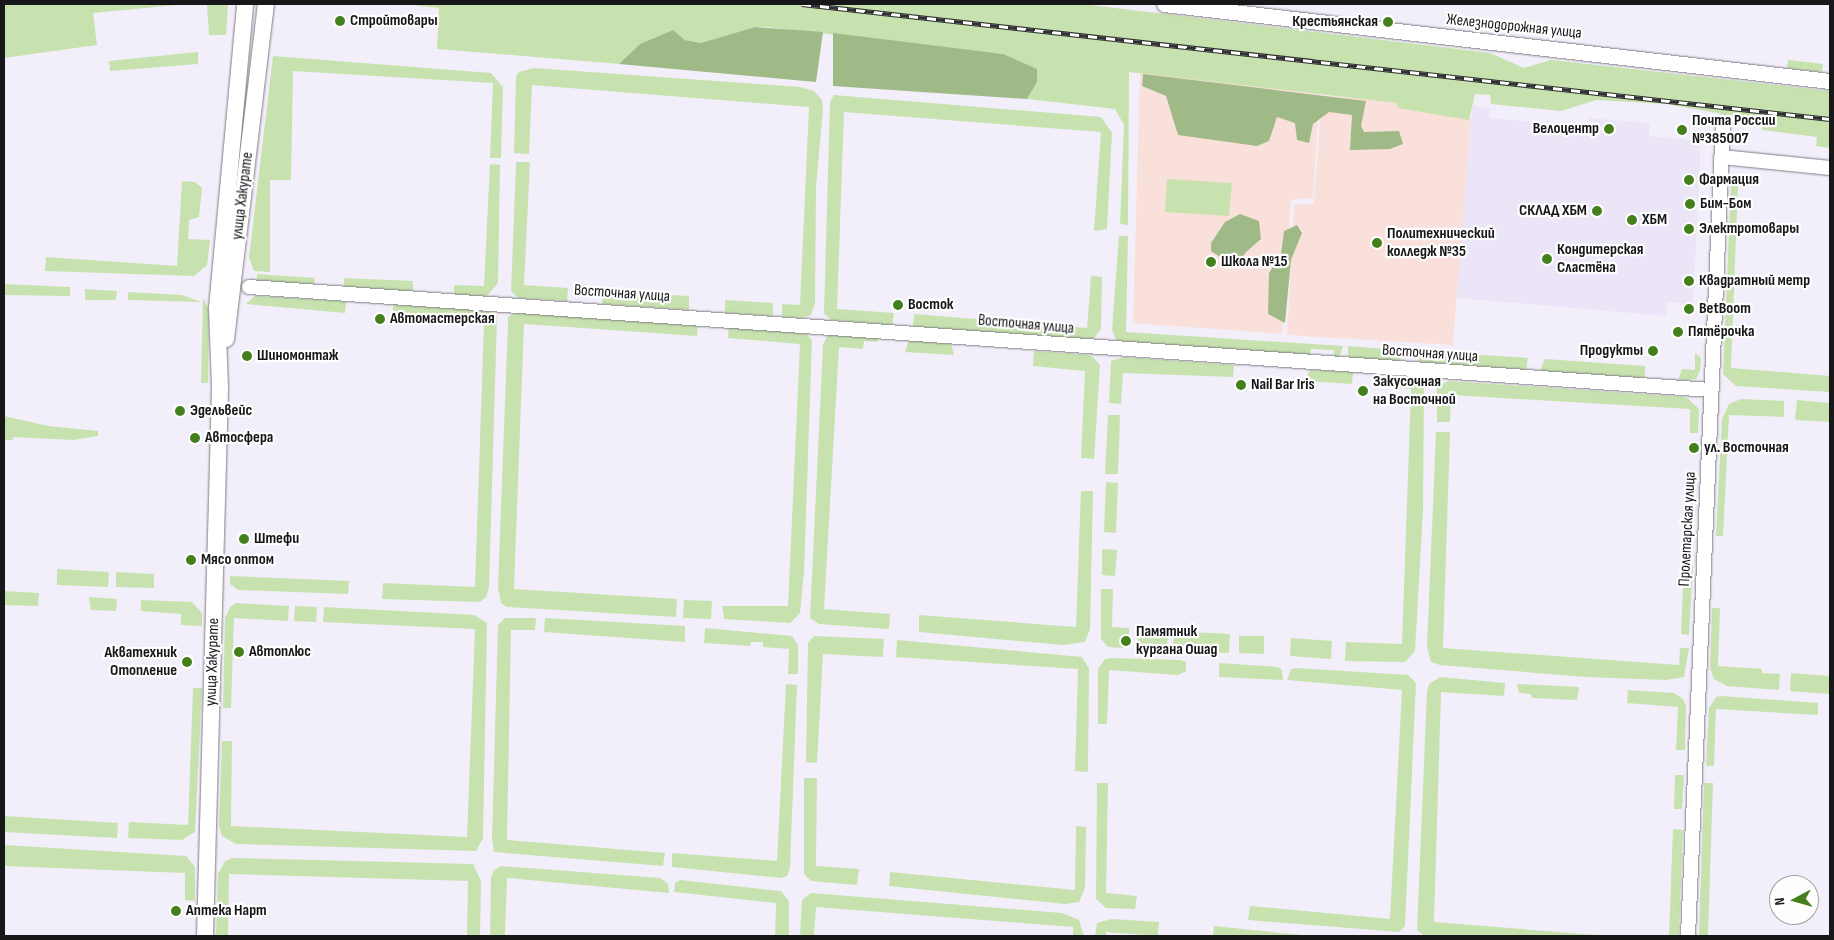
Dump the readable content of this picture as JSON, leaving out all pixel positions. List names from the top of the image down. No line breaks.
{"streets":{"main road":["Железнодорожная улица","улица Хакурате"],"street":["Восточная улица","Пролетарская улица"]},"crossings":[["Восточная улица","Пролетарская улица"]],"places":["Стройтовары","Крестьянская","Велоцентр","Почта России №385007","Фармация","Бим-Бом","СКЛАД ХБМ","ХБМ","Электротовары","Политехнический колледж №35","Кондитерская Сластёна","Школа №15","Квадратный метр","Восток","BetBoom","Автомастерская","Пятёрочка","Продукты","Шиномонтаж","Nail Bar Iris","Закусочная на Восточной","Эдельвейс","Автосфера","ул. Восточная","Штефи","Мясо оптом","Памятник кургана Ошад","Автоплюс","Акватехник Отопление","Аптека Нарт"],"north":"left"}
